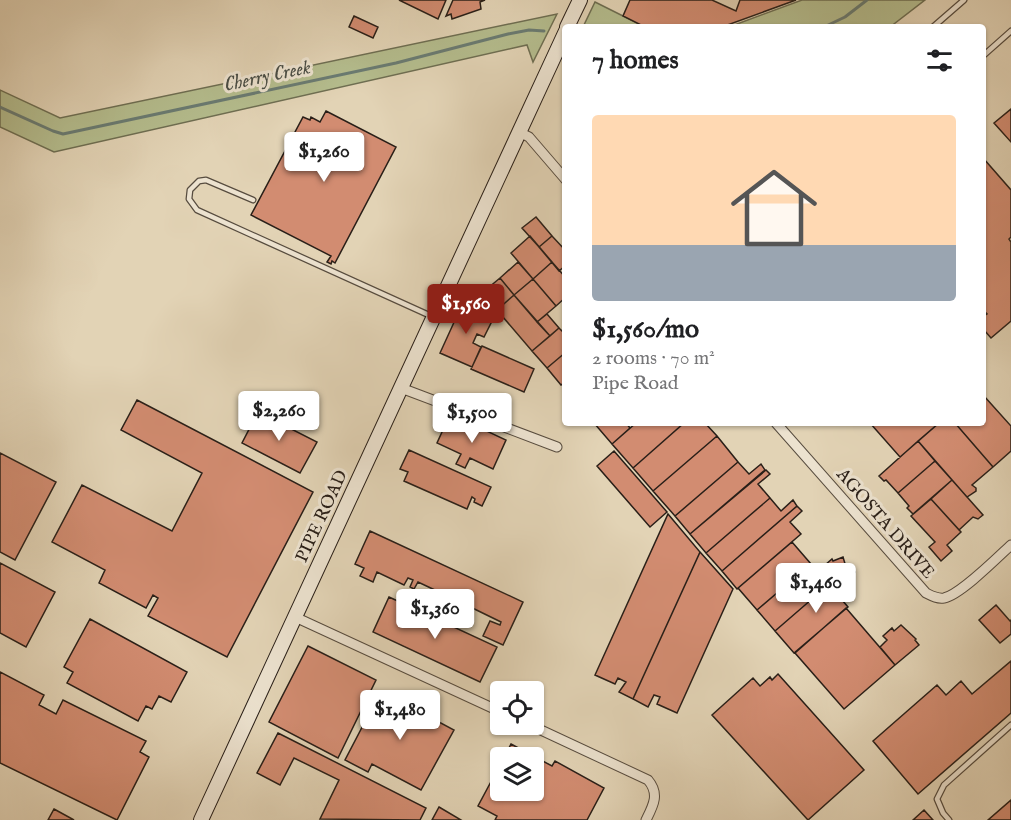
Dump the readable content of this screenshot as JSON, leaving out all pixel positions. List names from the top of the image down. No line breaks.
{"streets":{"street":["PIPE ROAD","AGOSTA DRIVE"]},"water":["Cherry Creek"],"page":{"heading":"7 homes","list":[{"name":"$1,560/mo","note":"2 rooms · 70 m² · Pipe Road"}],"price":["$1,260","$1,560","$2,260","$1,500","$1,460","$1,360","$1,480"]}}
